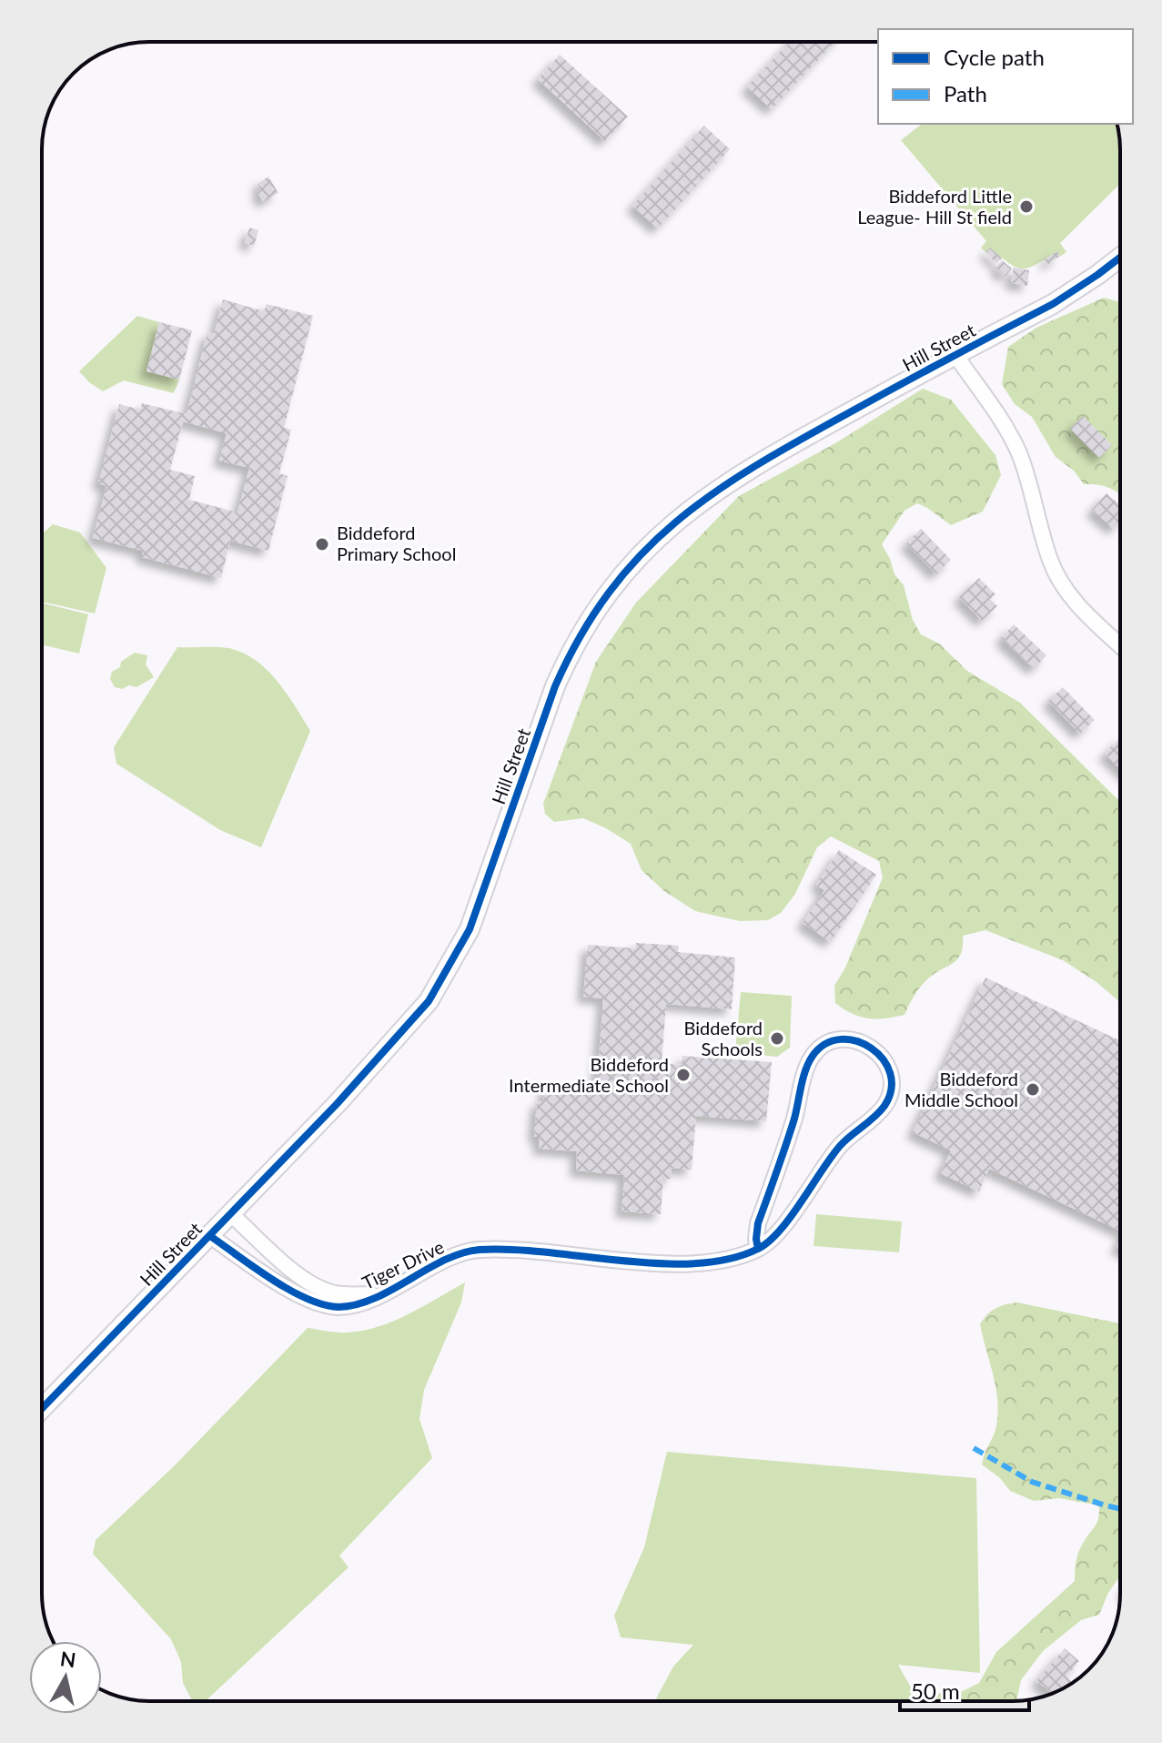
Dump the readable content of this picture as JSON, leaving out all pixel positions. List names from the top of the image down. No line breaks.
{"streets":{"street":["Hill Street","Tiger Drive"]},"crossings":[["Hill Street","Tiger Drive"]],"places":["Biddeford Little League- Hill St field","Biddeford Primary School","Biddeford Schools","Biddeford Intermediate School","Biddeford Middle School"],"legend":["Cycle path","Path"],"scale_bar":"50 m","north":"top"}
